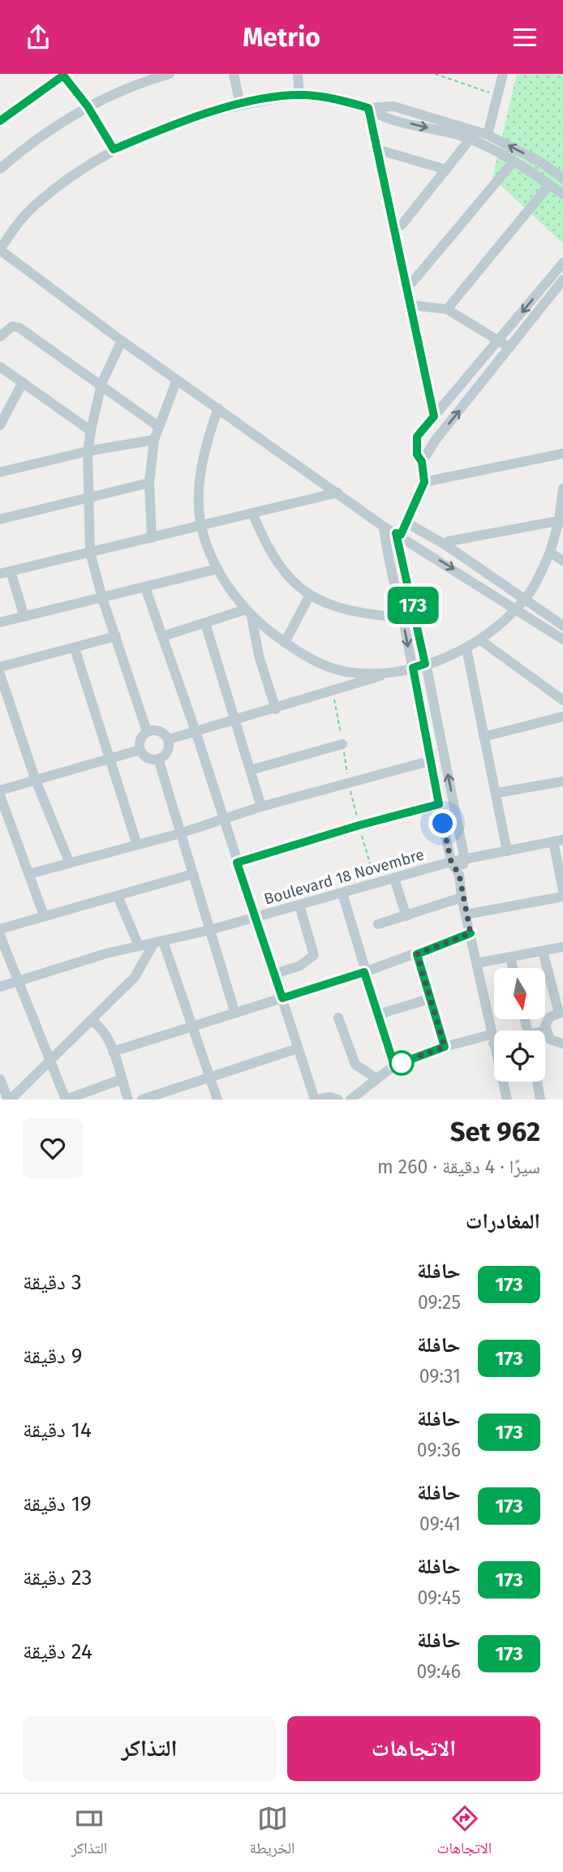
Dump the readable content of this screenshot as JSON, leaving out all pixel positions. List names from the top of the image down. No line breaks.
{"streets":{"street":["Boulevard 18 Novembre"]},"lines":["bus line 173"],"north":"bottom","page":{"header":"Metrio","on_map":"173","heading":[["Set 962","سيرًا · 4 دقيقة · 260 m"],"المغادرات"],"list":[{"mark":"173","name":"حافلة","note":"09:25","value":"3 دقيقة"},{"mark":"173","name":"حافلة","note":"09:31","value":"9 دقيقة"},{"mark":"173","name":"حافلة","note":"09:36","value":"14 دقيقة"},{"mark":"173","name":"حافلة","note":"09:41","value":"19 دقيقة"},{"mark":"173","name":"حافلة","note":"09:45","value":"23 دقيقة"},{"mark":"173","name":"حافلة","note":"09:46","value":"24 دقيقة"}],"buttons":["الاتجاهات","التذاكر"],"tabs":["الاتجاهات","الخريطة","التذاكر"]}}
